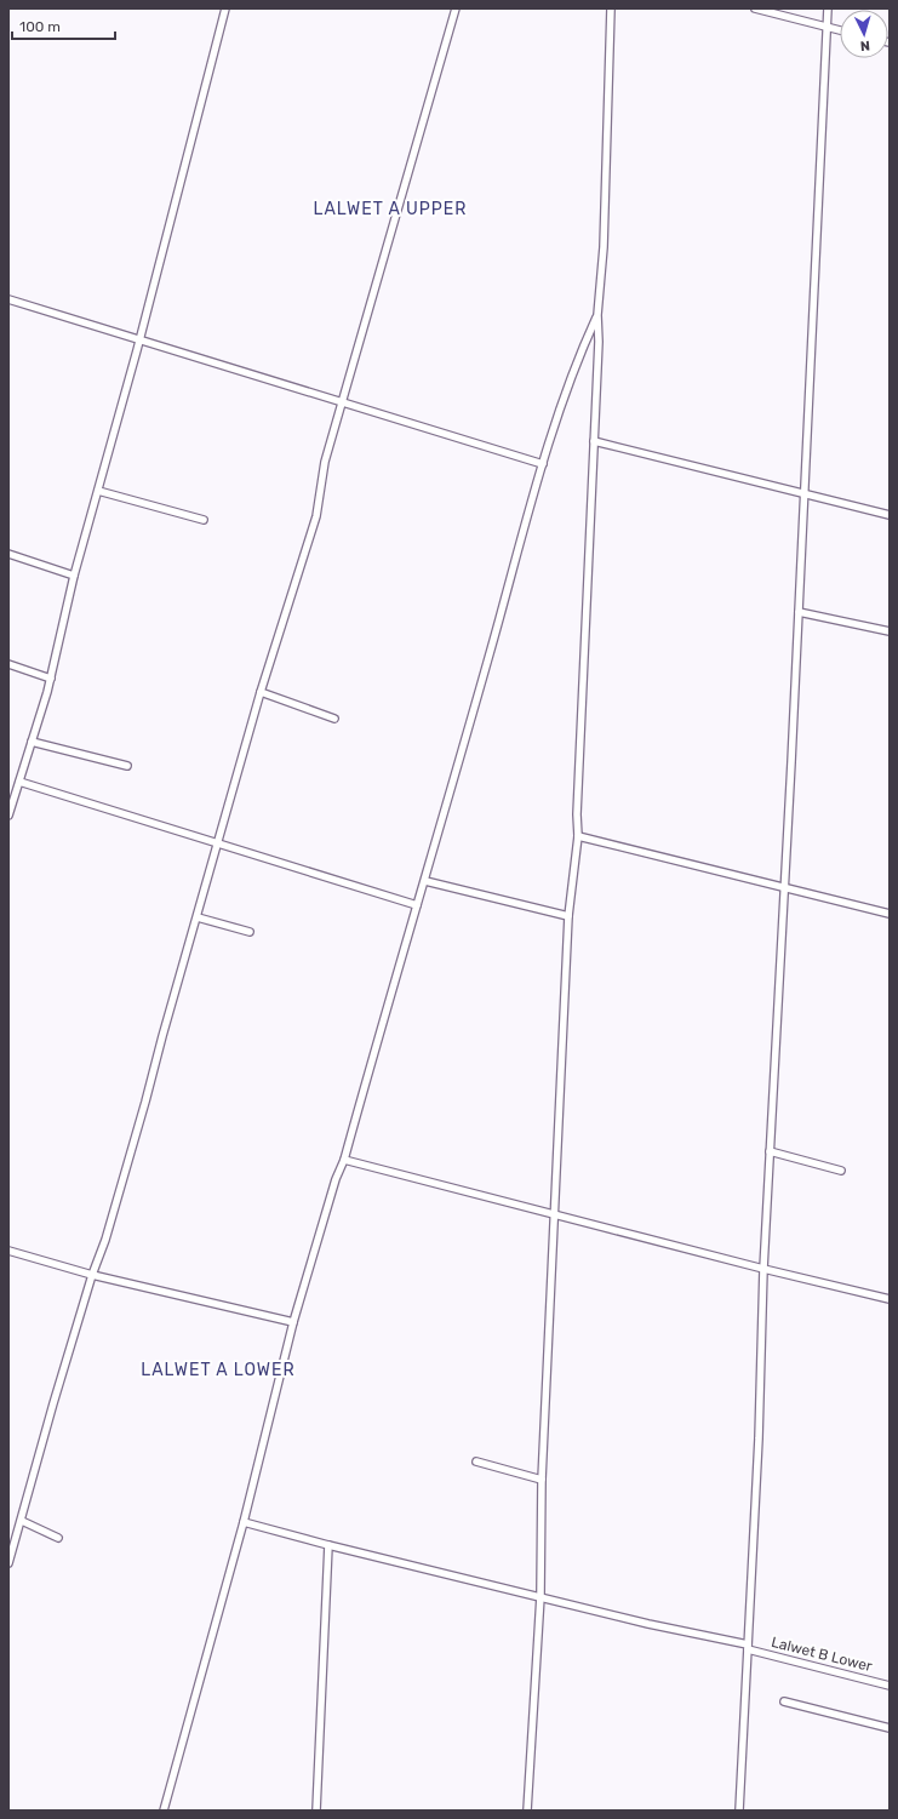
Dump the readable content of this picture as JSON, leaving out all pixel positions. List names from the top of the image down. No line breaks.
{"streets":{"street":["Lalwet B Lower"]},"districts":["LALWET A UPPER","LALWET A LOWER"],"scale_bar":"100 m","north":"bottom"}
